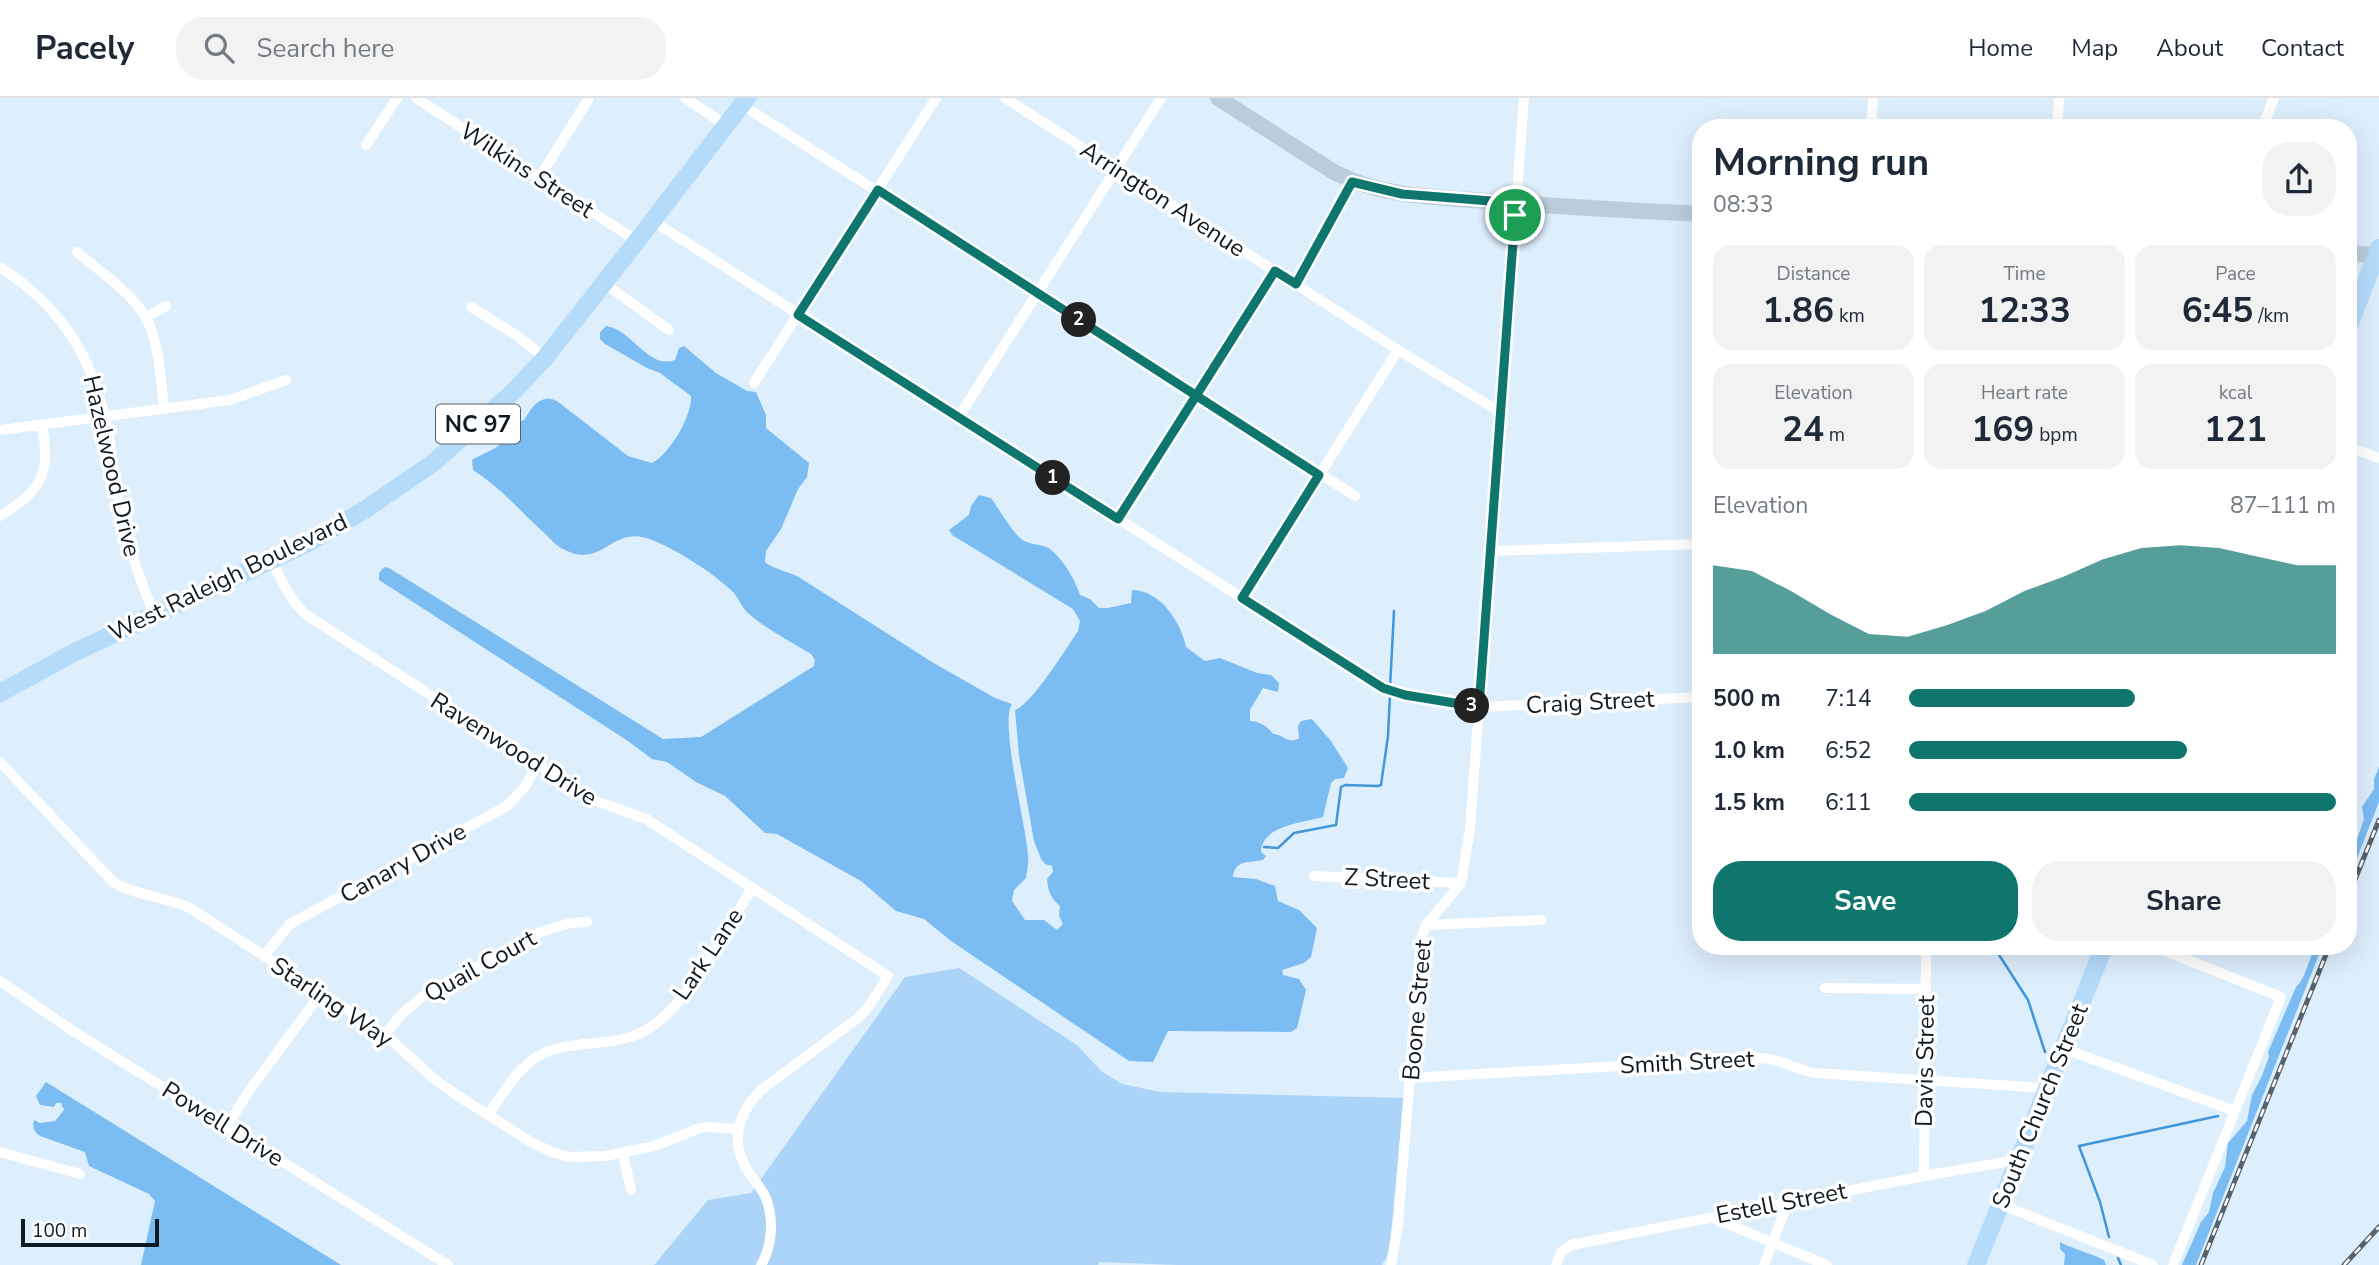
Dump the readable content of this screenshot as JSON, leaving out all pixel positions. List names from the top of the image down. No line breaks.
{"streets":{"main road":["NC 97","West Raleigh Boulevard","South Church Street"],"street":["Wilkins Street","Arrington Avenue","Hazelwood Drive","Craig Street","Ravenwood Drive","Canary Drive","Z Street","Lark Lane","Quail Court","Starling Way","Boone Street","Davis Street","Smith Street","Powell Drive","Estell Street"]},"crossings":[["Wilkins Street","West Raleigh Boulevard"],["Hazelwood Drive","West Raleigh Boulevard"],["West Raleigh Boulevard","Craig Street"],["West Raleigh Boulevard","Ravenwood Drive"],["Ravenwood Drive","Canary Drive"],["Ravenwood Drive","Lark Lane"],["Ravenwood Drive","Starling Way"],["Canary Drive","Starling Way"],["Z Street","Boone Street"],["Lark Lane","Starling Way"],["Quail Court","Starling Way"],["Boone Street","Smith Street"],["Davis Street","Smith Street"],["Davis Street","Estell Street"],["Smith Street","South Church Street"],["South Church Street","Estell Street"]],"scale_bar":"100 m","page":{"header":"Pacely","search":"Search here","nav":["Home","Map","About","Contact"],"heading":["Morning run","08:33"],"stats":[["Distance","1.86 km"],["Time","12:33"],["Pace","6:45 /km"],["Elevation","24 m"],["Heart rate","169 bpm"],["kcal","121"]],"pins":["2","1","3"],"chart":["Elevation","87–111 m"],"list":[{"name":"500 m","note":"7:14"},{"name":"1.0 km","note":"6:52"},{"name":"1.5 km","note":"6:11"}],"buttons":["Save","Share"],"scale":"100 m"}}
